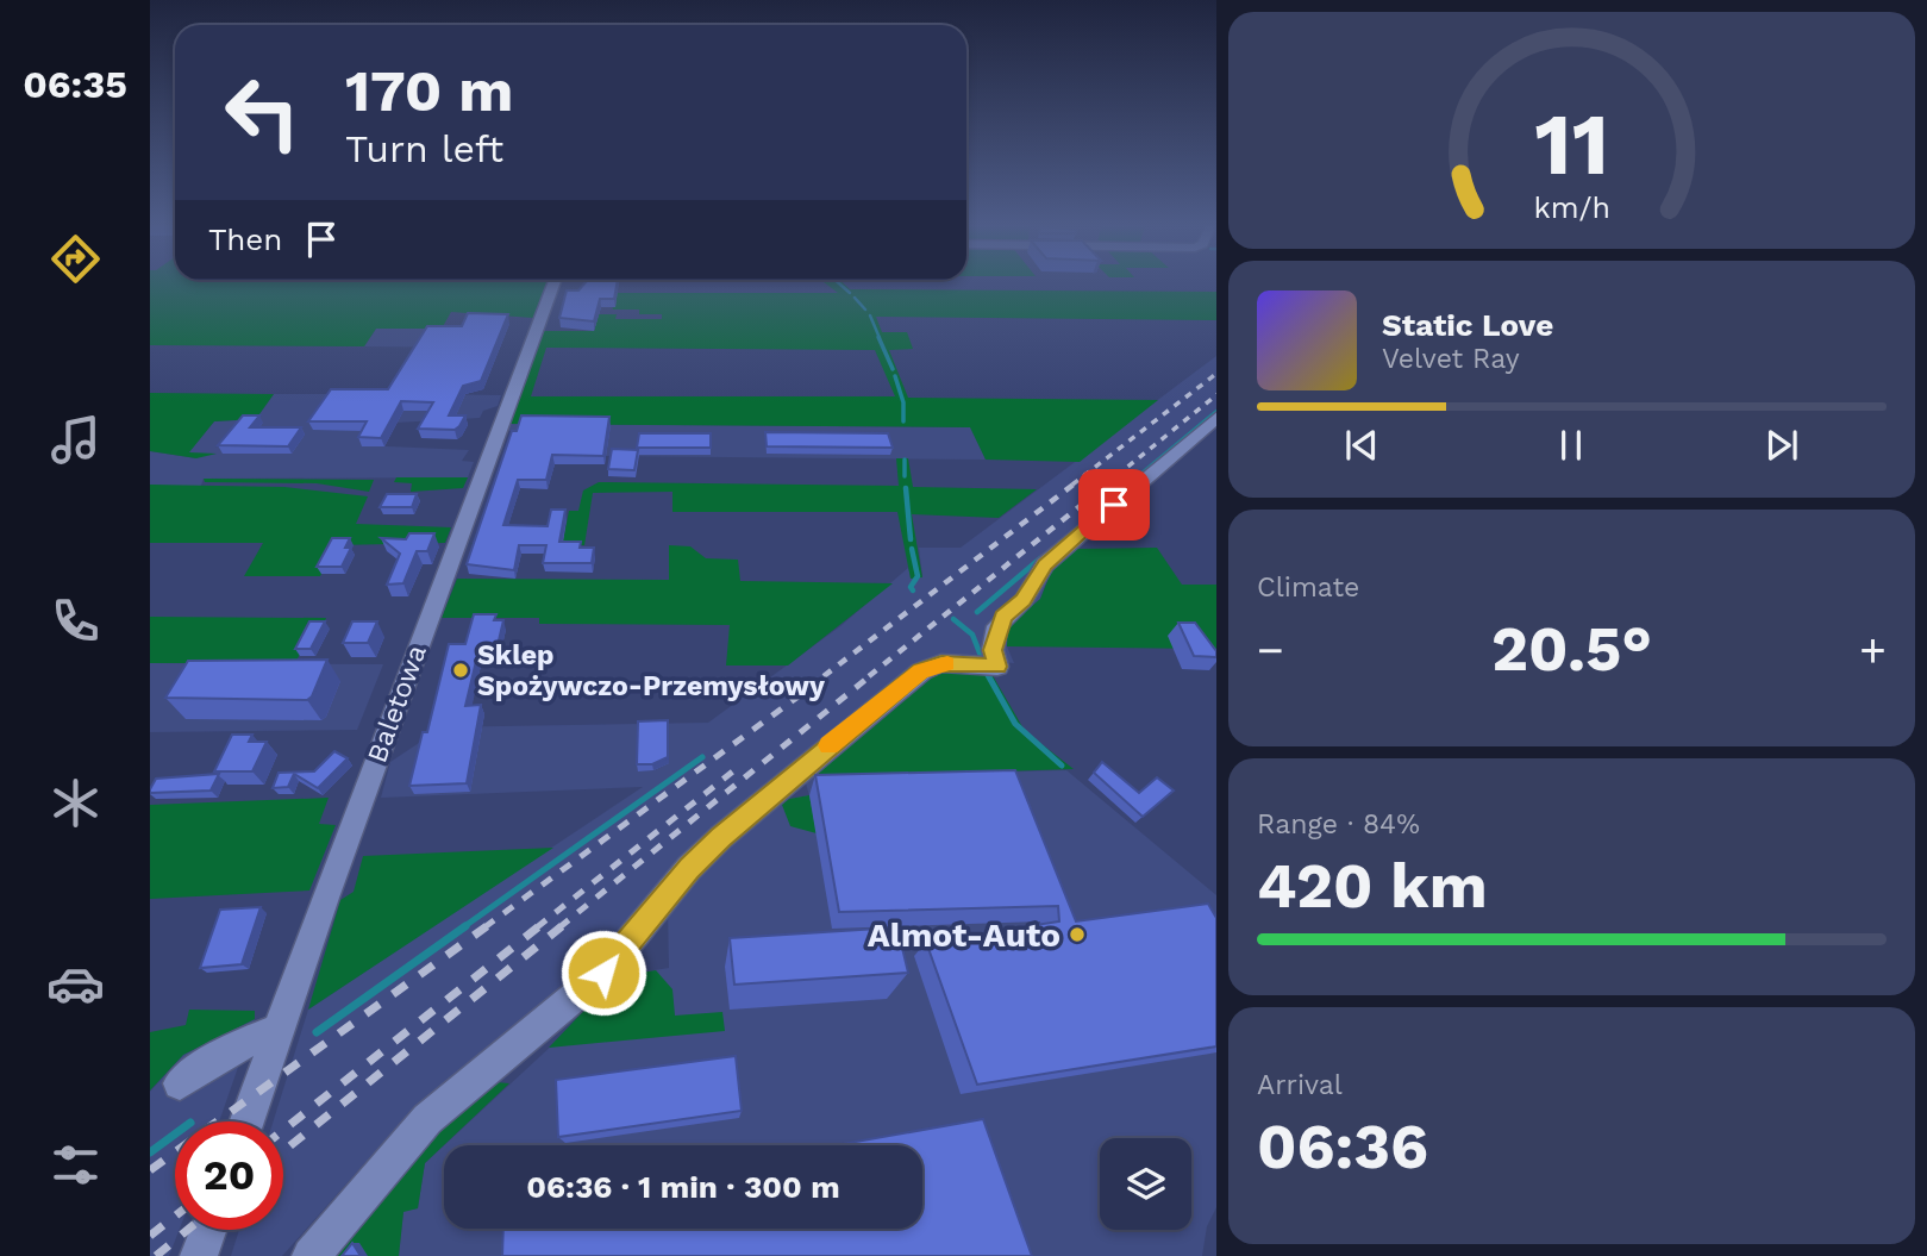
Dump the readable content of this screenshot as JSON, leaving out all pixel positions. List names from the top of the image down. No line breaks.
{"streets":{"street":["Baletowa"]},"places":["Sklep Spożywczo-Przemysłowy","Almot-Auto"],"page":{"tabs":"06:35","turn":["170 m","Turn left"],"then":"Then","song":["Static Love","Velvet Ray"],"tile":["Climate",["Range · 84%","420 km"],["Arrival","06:36"]],"heat":["−","20.5°","+"],"limit":"20","trip":"06:36 · 1 min · 300 m","gauge":["11","km/h"]}}
